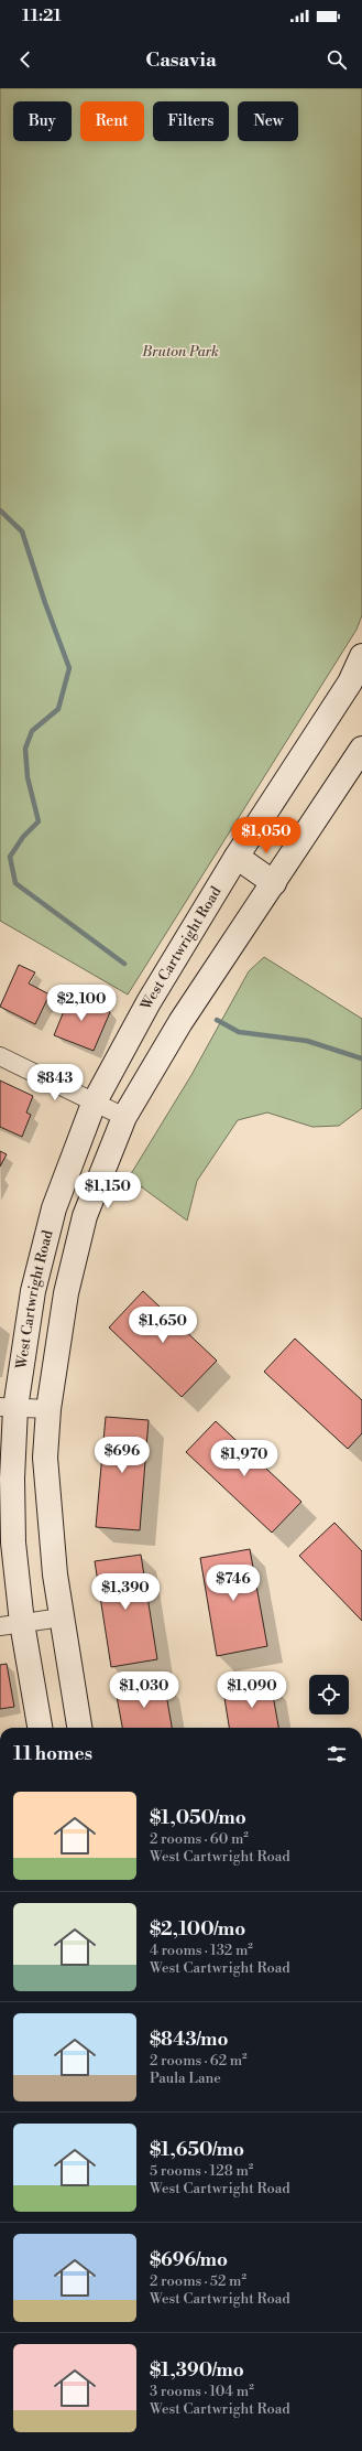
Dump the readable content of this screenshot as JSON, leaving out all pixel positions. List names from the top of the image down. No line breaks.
{"streets":{"main road":["West Cartwright Road"]},"parks":["Bruton Park"],"page":{"status":"11:21","header":"Casavia","chip":["Buy","Rent","Filters","New"],"price":["$1,050","$2,100","$843","$1,150","$1,650","$696","$1,970","$746","$1,390","$1,030","$1,090"],"heading":"11 homes","list":[{"name":"$1,050/mo","note":"2 rooms · 60 m² · West Cartwright Road"},{"name":"$2,100/mo","note":"4 rooms · 132 m² · West Cartwright Road"},{"name":"$843/mo","note":"2 rooms · 62 m² · Paula Lane"},{"name":"$1,650/mo","note":"5 rooms · 128 m² · West Cartwright Road"},{"name":"$696/mo","note":"2 rooms · 52 m² · West Cartwright Road"},{"name":"$1,390/mo","note":"3 rooms · 104 m² · West Cartwright Road"}]}}
